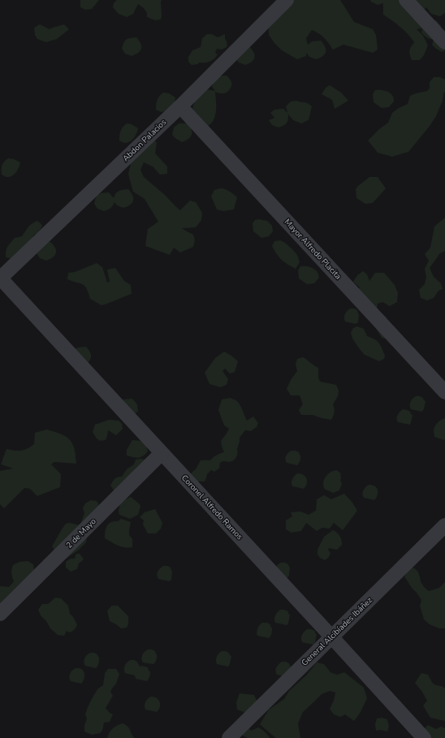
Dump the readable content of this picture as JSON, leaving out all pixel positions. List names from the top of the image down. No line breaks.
{"streets":{"street":["Abdon Palacios","Mayor Alfredo Placita","Coronel Alfredo Ramos","2 de Mayo","General Alcibíades Ibáñez"]},"crossings":[["Abdon Palacios","Mayor Alfredo Placita"],["Abdon Palacios","Coronel Alfredo Ramos"],["Coronel Alfredo Ramos","2 de Mayo"],["Coronel Alfredo Ramos","General Alcibíades Ibáñez"]]}
